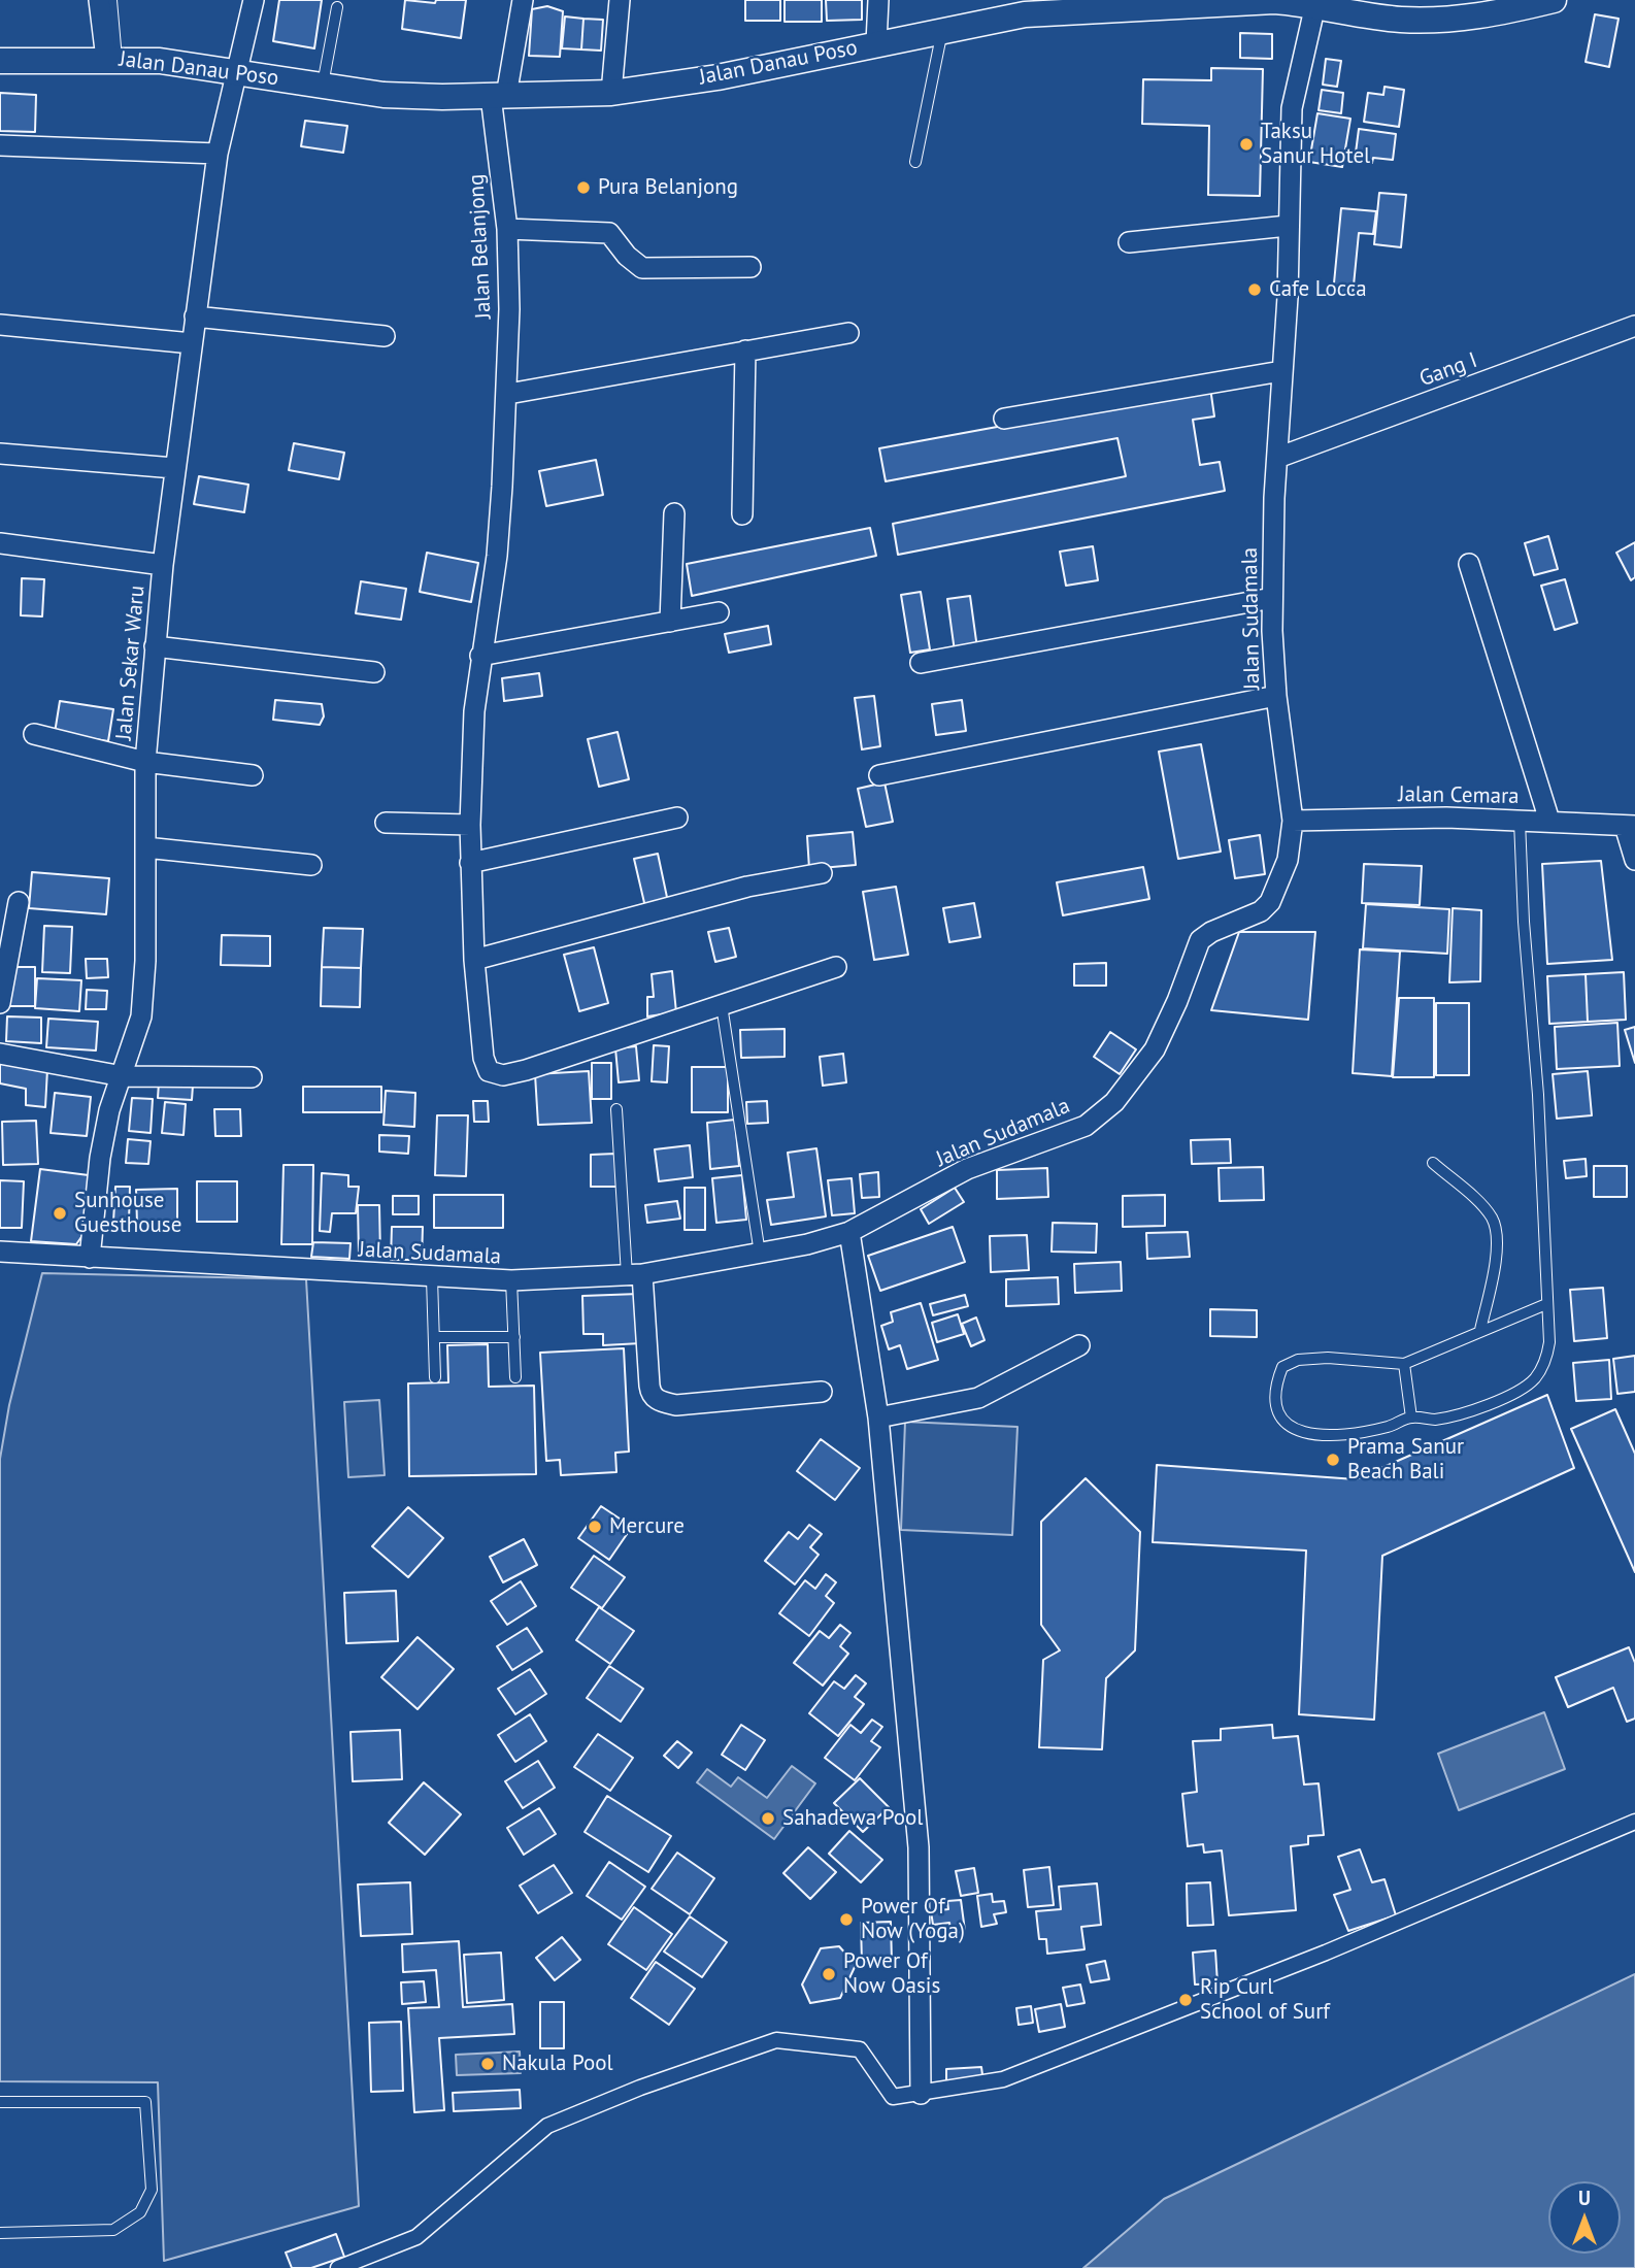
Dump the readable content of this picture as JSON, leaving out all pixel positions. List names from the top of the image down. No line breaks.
{"streets":{"street":["Jalan Danau Poso","Jalan Belanjong","Gang I","Jalan Sudamala","Jalan Sekar Waru","Jalan Cemara"]},"crossings":[["Jalan Danau Poso","Jalan Belanjong"],["Jalan Danau Poso","Jalan Sudamala"],["Jalan Danau Poso","Jalan Sekar Waru"],["Gang I","Jalan Sudamala"],["Jalan Sudamala","Jalan Sekar Waru"],["Jalan Sudamala","Jalan Cemara"]],"places":["Taksu Sanur Hotel","Pura Belanjong","Cafe Locca","Sunhouse Guesthouse","Prama Sanur Beach Bali","Mercure","Sahadewa Pool","Power Of Now (Yoga)","Power Of Now Oasis","Rip Curl School of Surf","Nakula Pool"],"north":"top"}
